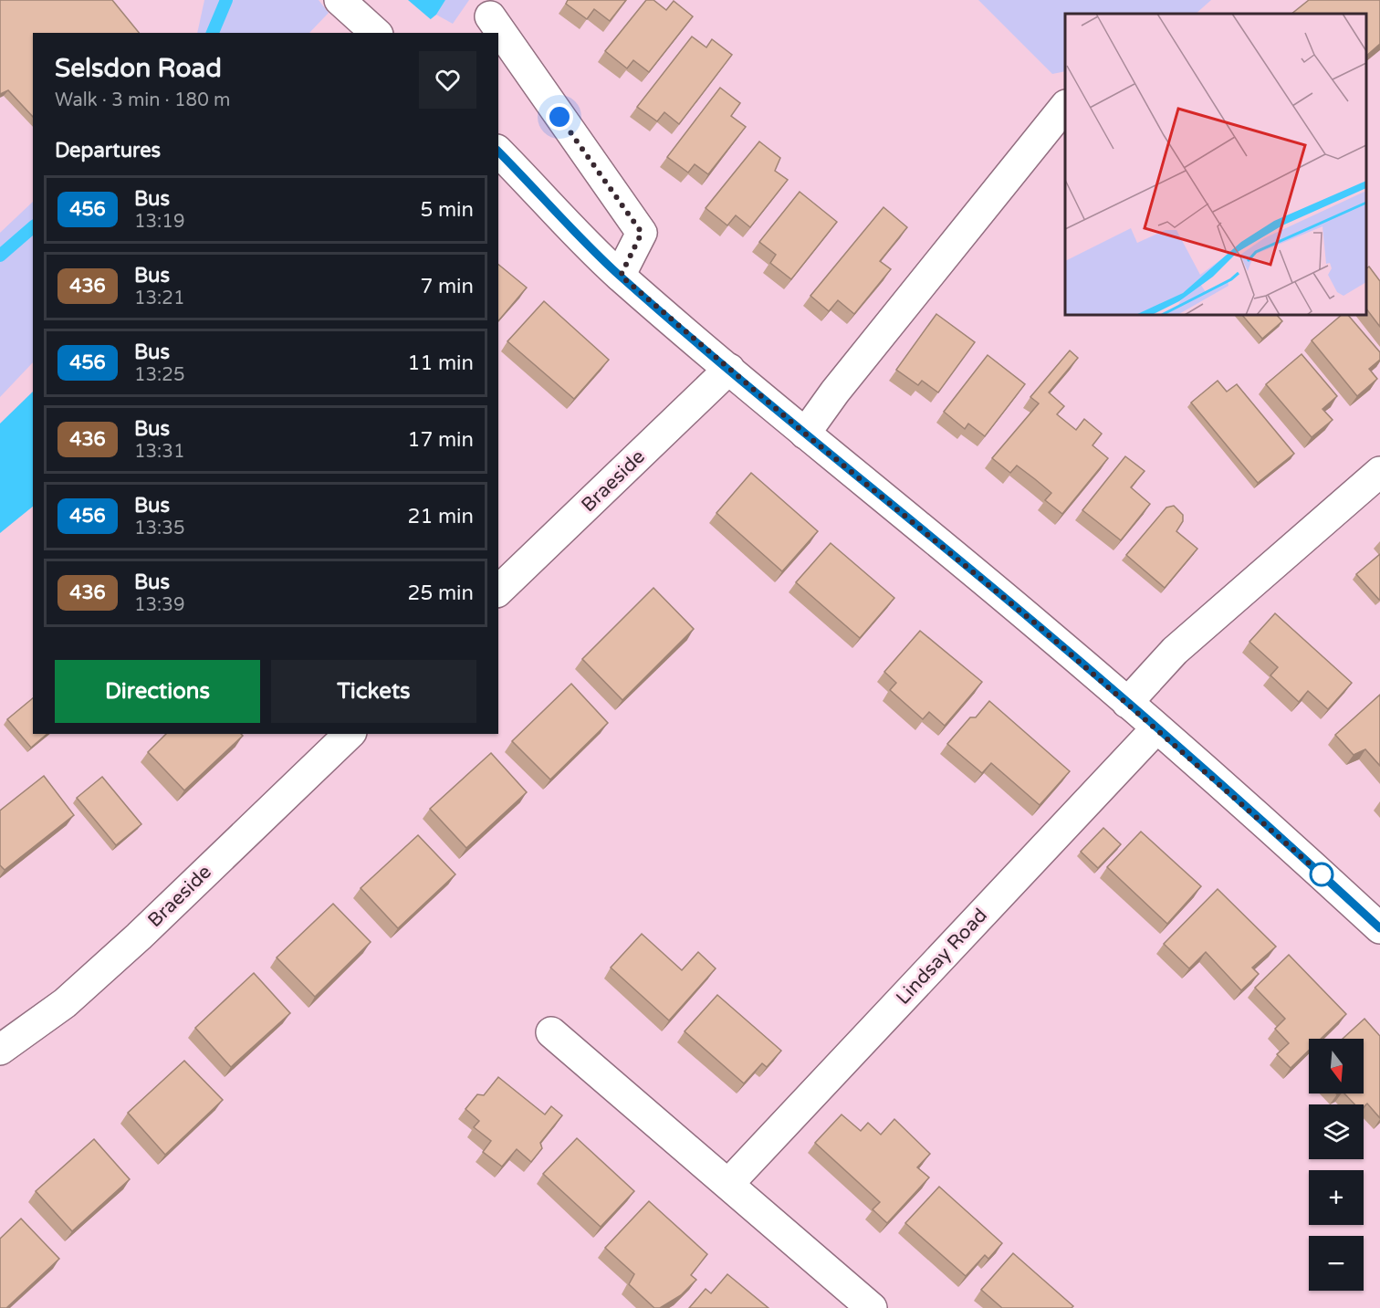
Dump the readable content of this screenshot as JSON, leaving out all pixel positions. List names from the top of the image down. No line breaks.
{"streets":{"street":["Braeside","Lindsay Road"]},"lines":["bus line 456"],"north":"bottom","page":{"heading":[["Selsdon Road","Walk · 3 min · 180 m"],"Departures"],"list":[{"mark":"456","name":"Bus","note":"13:19","value":"5 min"},{"mark":"436","name":"Bus","note":"13:21","value":"7 min"},{"mark":"456","name":"Bus","note":"13:25","value":"11 min"},{"mark":"436","name":"Bus","note":"13:31","value":"17 min"},{"mark":"456","name":"Bus","note":"13:35","value":"21 min"},{"mark":"436","name":"Bus","note":"13:39","value":"25 min"}],"buttons":["Directions","Tickets"],"map_buttons":["+","−"]}}
